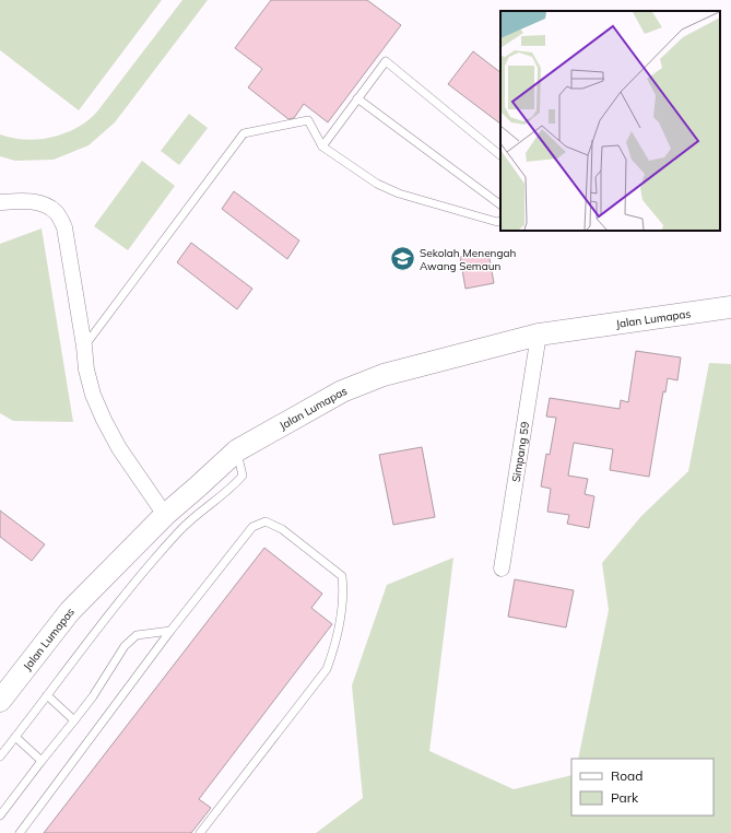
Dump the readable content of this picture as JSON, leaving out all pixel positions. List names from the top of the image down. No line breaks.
{"streets":{"main road":["Jalan Lumapas"],"street":["Simpang 59"]},"crossings":[["Jalan Lumapas","Simpang 59"]],"places":{"school or university":["Sekolah Menengah Awang Semaun"]},"legend":["Road","Park"]}
